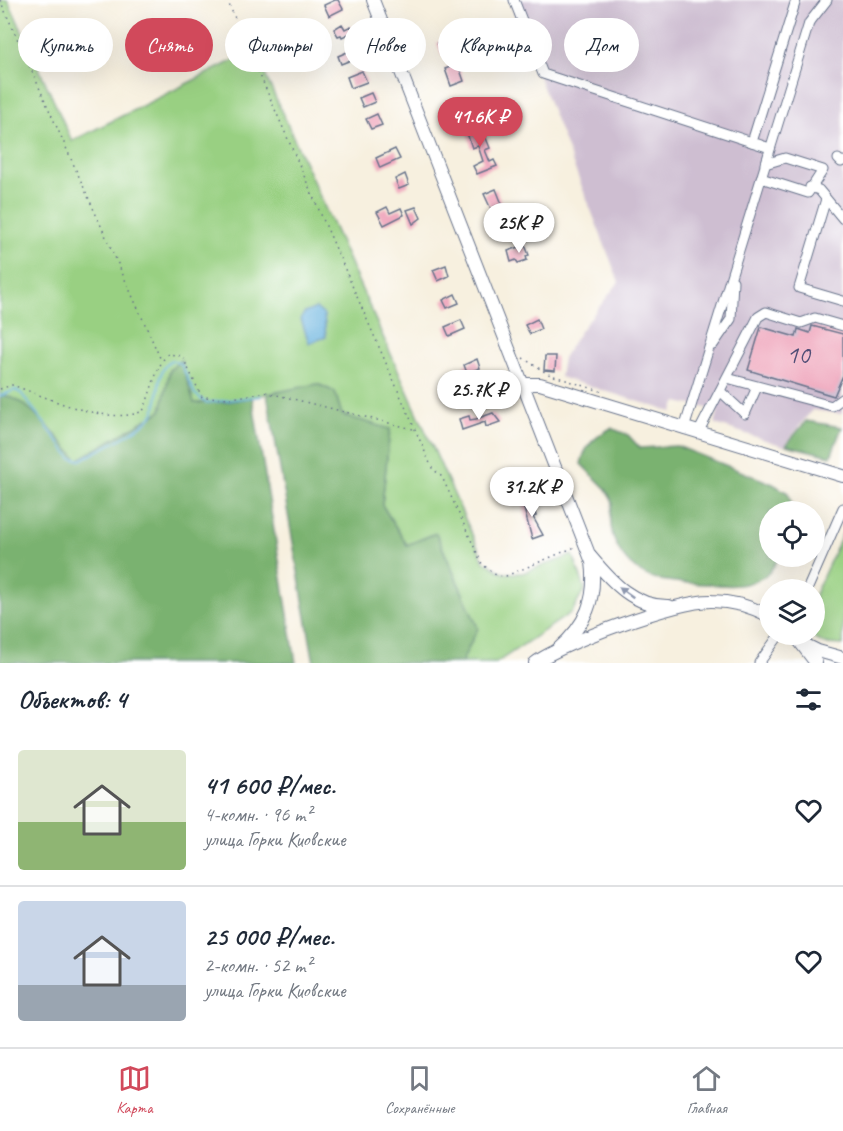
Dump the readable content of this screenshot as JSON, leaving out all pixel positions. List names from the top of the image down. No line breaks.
{"house_numbers":["10"],"page":{"chip":["Купить","Снять","Фильтры","Новое","Квартира","Дом"],"price":["41.6K ₽","25K ₽","25.7K ₽","31.2K ₽"],"heading":"Объектов: 4","list":[{"name":"41 600 ₽/мес.","note":"4-комн. · 96 m² · улица Горки Киовские"},{"name":"25 000 ₽/мес.","note":"2-комн. · 52 m² · улица Горки Киовские"}],"tabs":["Карта","Сохранённые","Главная"]}}
